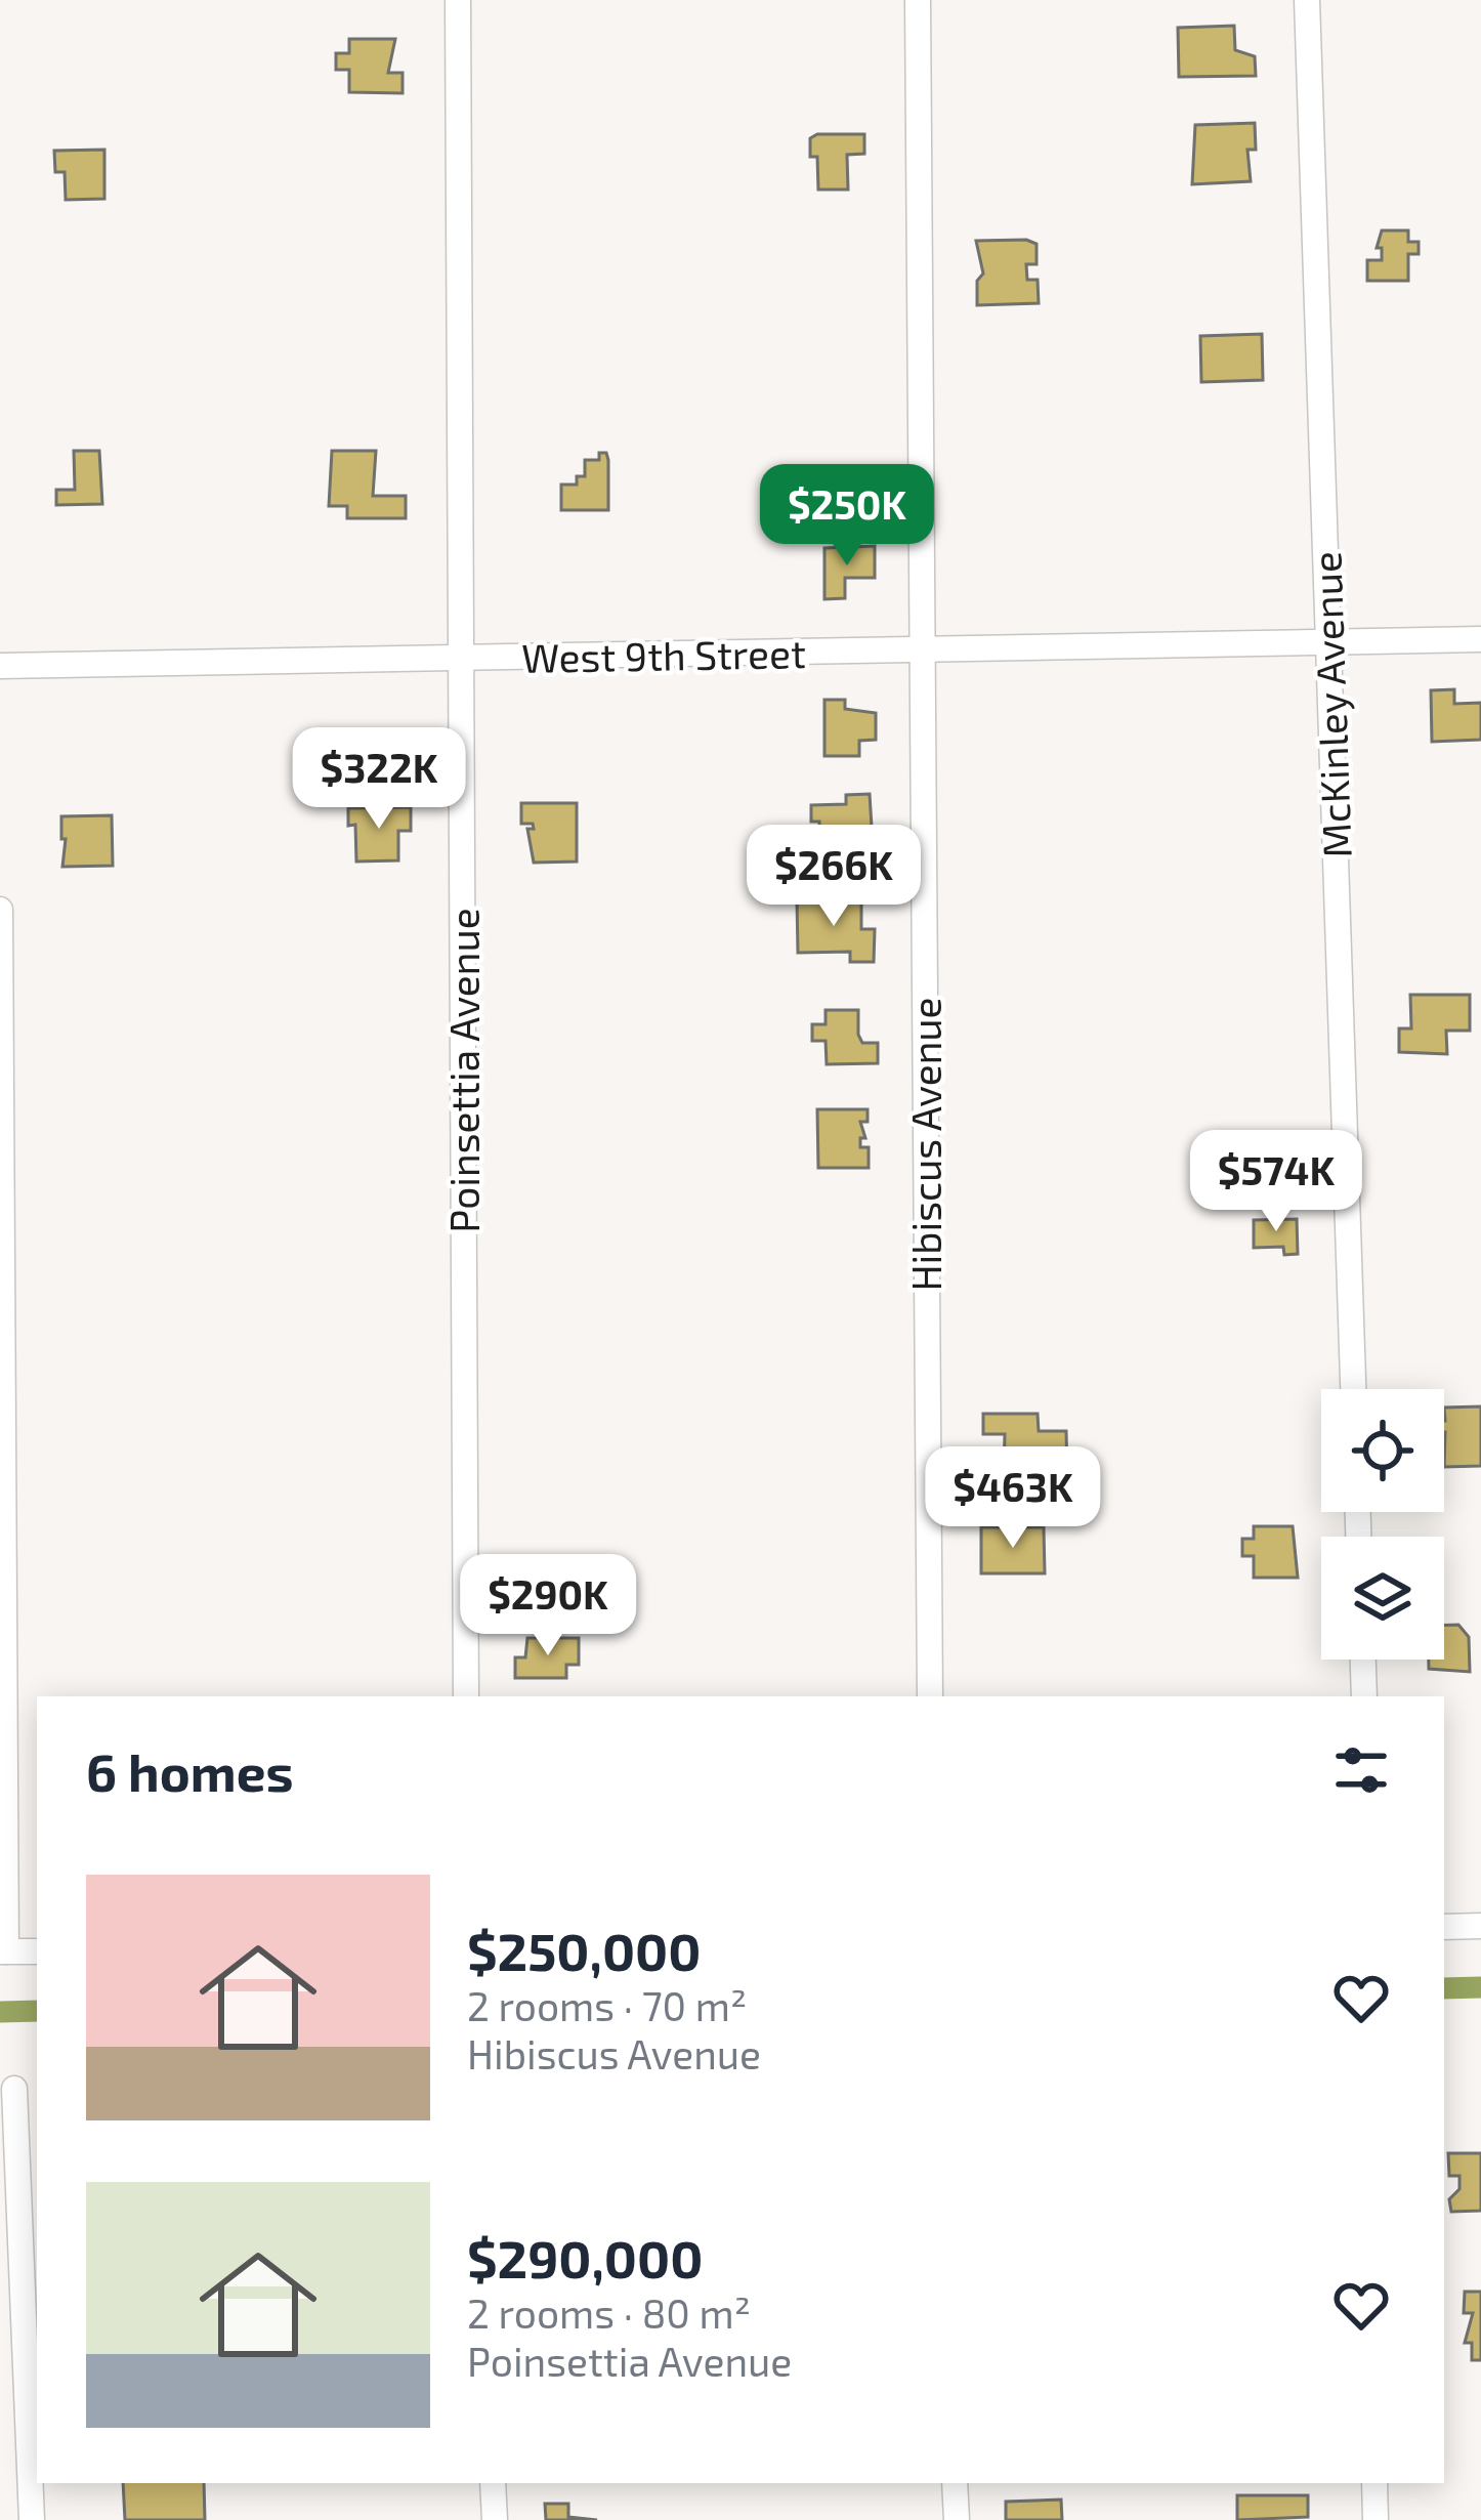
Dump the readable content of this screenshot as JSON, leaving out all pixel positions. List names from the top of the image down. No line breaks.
{"streets":{"street":["West 9th Street","McKinley Avenue","Poinsettia Avenue","Hibiscus Avenue"]},"crossings":[["West 9th Street","McKinley Avenue"],["West 9th Street","Poinsettia Avenue"],["West 9th Street","Hibiscus Avenue"]],"page":{"price":["$250K","$322K","$266K","$574K","$463K","$290K"],"heading":"6 homes","list":[{"name":"$250,000","note":"2 rooms · 70 m² · Hibiscus Avenue"},{"name":"$290,000","note":"2 rooms · 80 m² · Poinsettia Avenue"}]}}
